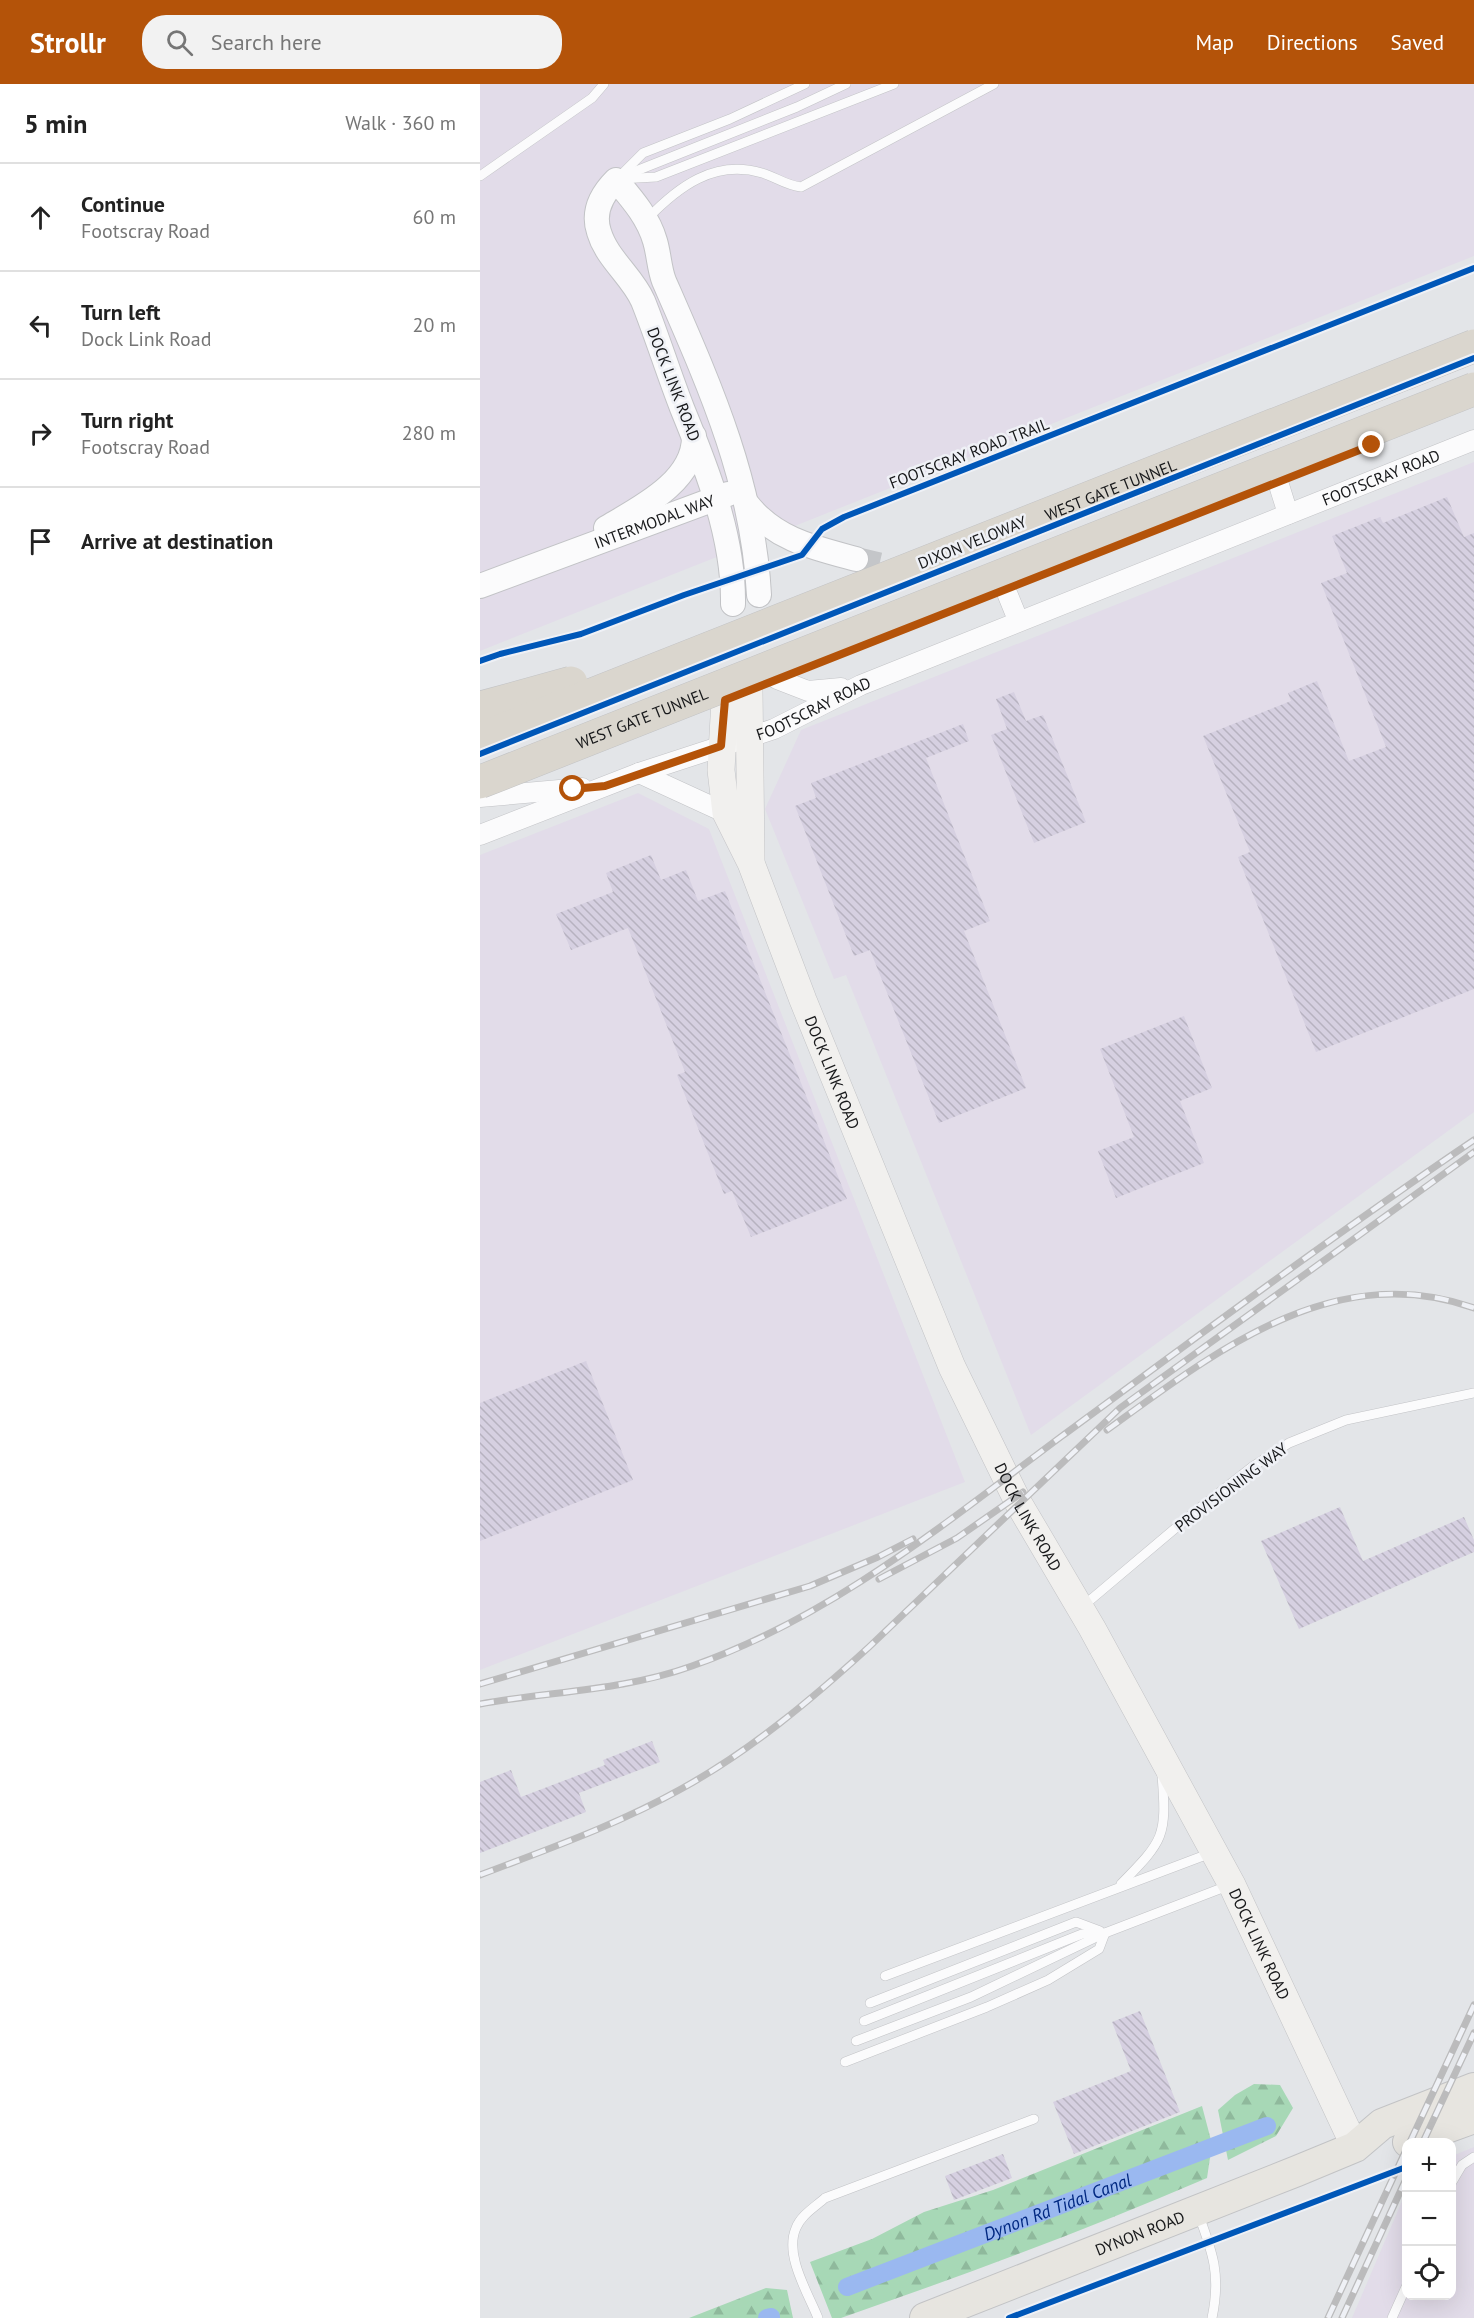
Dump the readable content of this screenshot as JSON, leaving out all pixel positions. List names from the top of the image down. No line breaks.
{"streets":{"highway":["WEST GATE TUNNEL"],"main road":["DOCK LINK ROAD","FOOTSCRAY ROAD","DYNON ROAD"],"street":["INTERMODAL WAY"],"lane":["PROVISIONING WAY"],"cycle path":["FOOTSCRAY ROAD TRAIL","DIXON VELOWAY"]},"crossings":[["DOCK LINK ROAD","FOOTSCRAY ROAD"],["DOCK LINK ROAD","INTERMODAL WAY"],["DOCK LINK ROAD","PROVISIONING WAY"],["DOCK LINK ROAD","DYNON ROAD"]],"water":["Dynon Rd Tidal Canal"],"page":{"header":"Strollr","search":"Search here","nav":["Map","Directions","Saved"],"heading":["5 min","Walk · 360 m"],"list":[["Continue","Footscray Road","60 m"],["Turn left","Dock Link Road","20 m"],["Turn right","Footscray Road","280 m"],"Arrive at destination"],"map_buttons":["+","−"]}}
